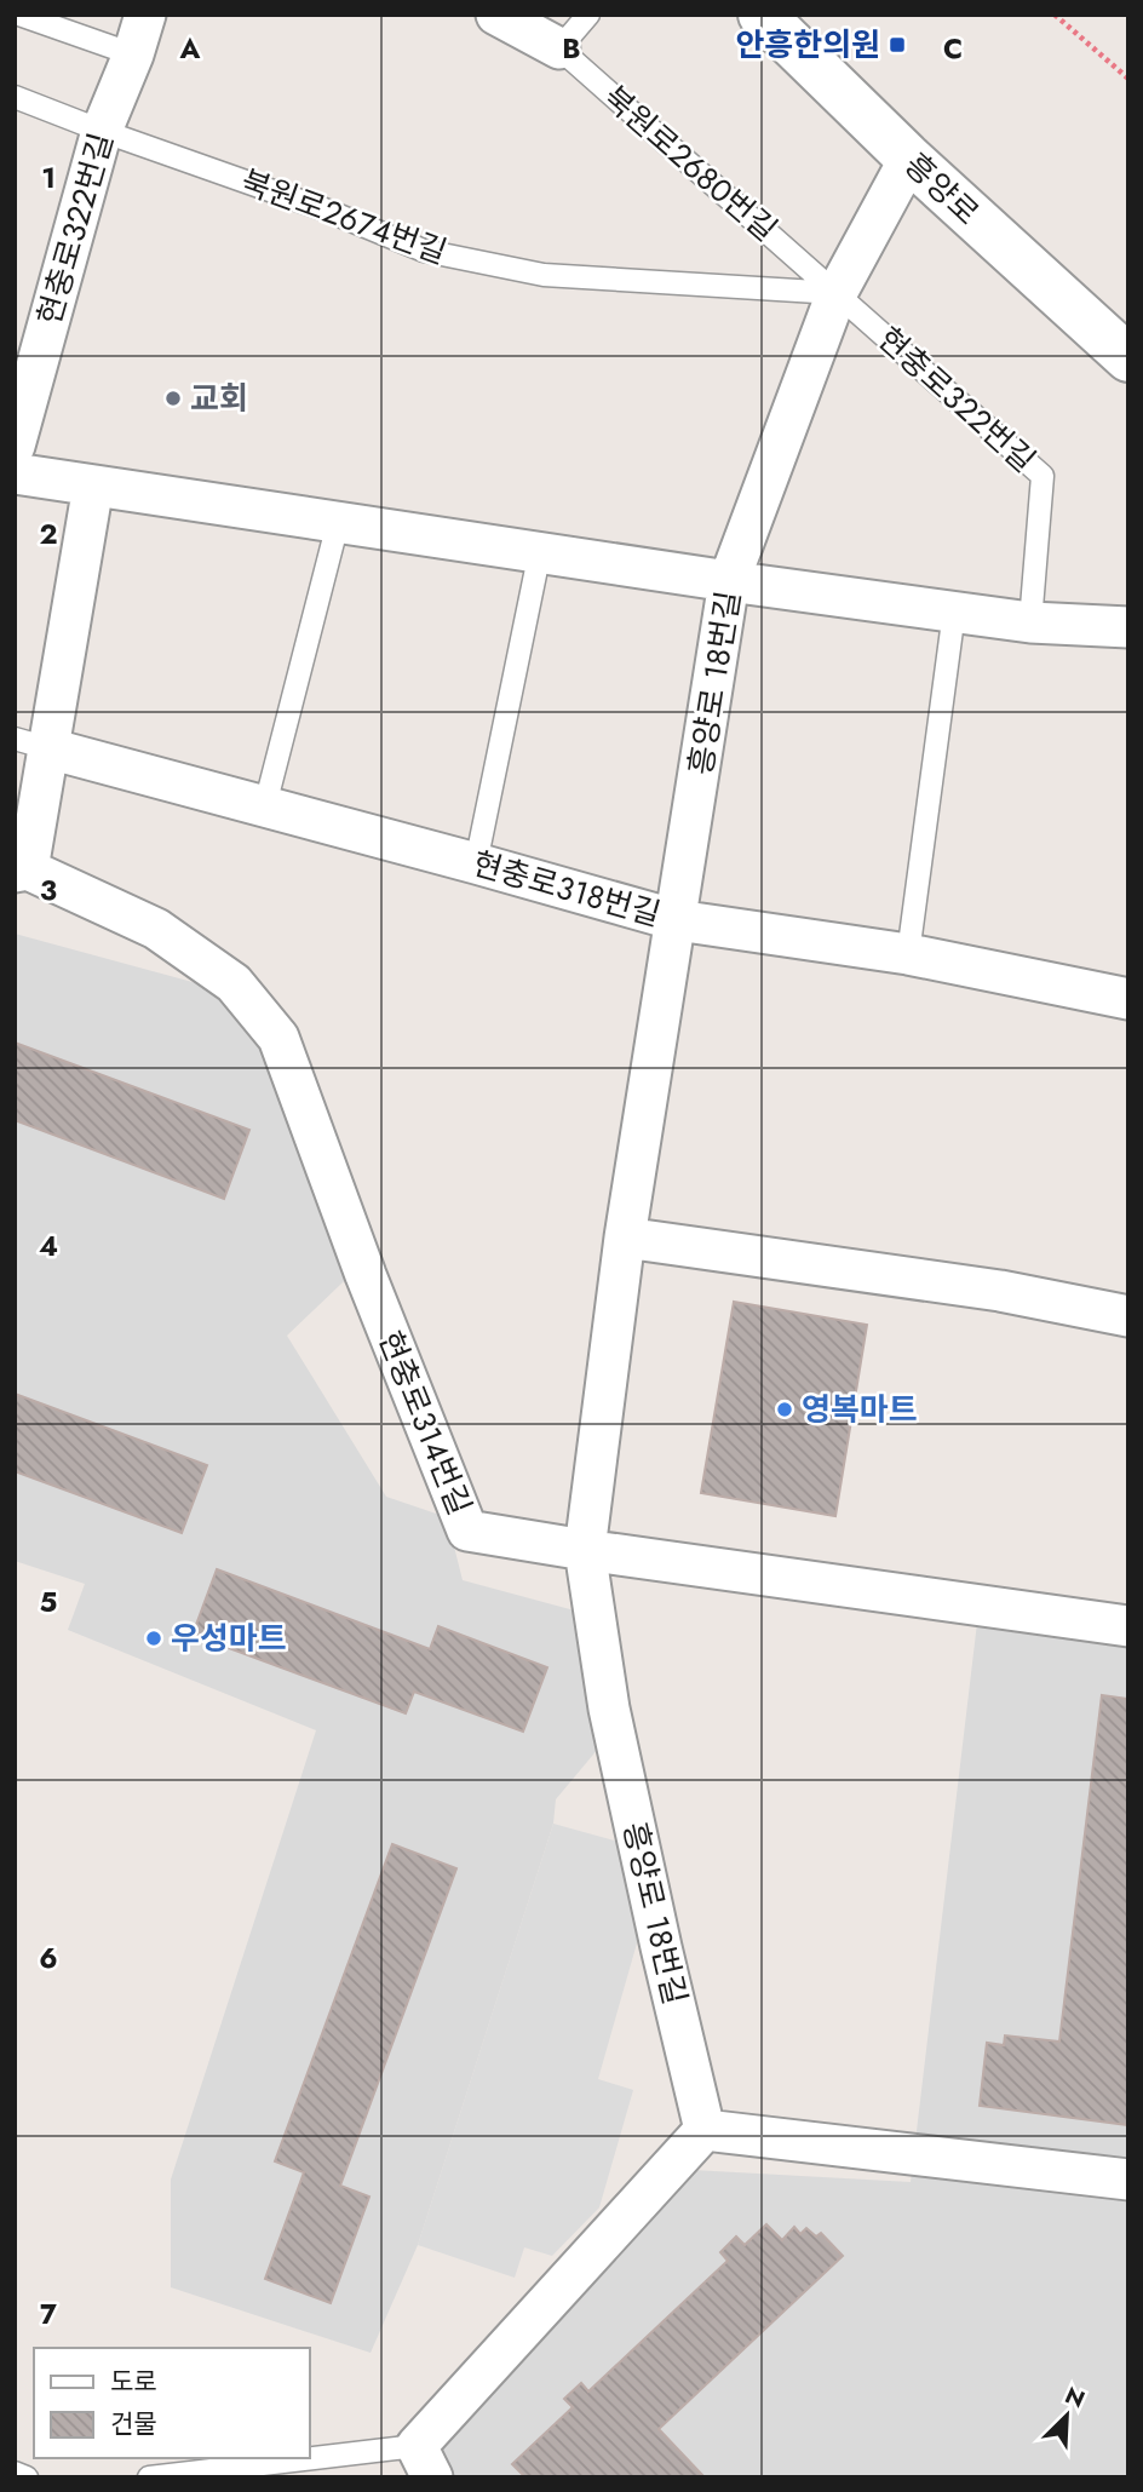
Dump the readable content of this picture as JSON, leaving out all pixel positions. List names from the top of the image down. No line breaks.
{"streets":{"street":["북원로2680번길","흥양로","현충로322번길","흥양로 18번길","현충로318번길","현충로314번길"],"lane":["북원로2674번길"]},"crossings":[["북원로2680번길","북원로2674번길"],["북원로2680번길","현충로322번길"],["북원로2680번길","흥양로 18번길"],["흥양로","흥양로 18번길"],["북원로2674번길","현충로322번길"],["북원로2674번길","흥양로 18번길"],["현충로322번길","흥양로 18번길"],["흥양로 18번길","현충로318번길"],["흥양로 18번길","현충로314번길"]],"places":{"transit":["안흥한의원"],"other":["교회","영복마트","우성마트"]},"legend":["도로","건물"],"north":"top right","grid":{"columns":["A","B","C"],"rows":["1","2","3","4","5","6","7"]}}
